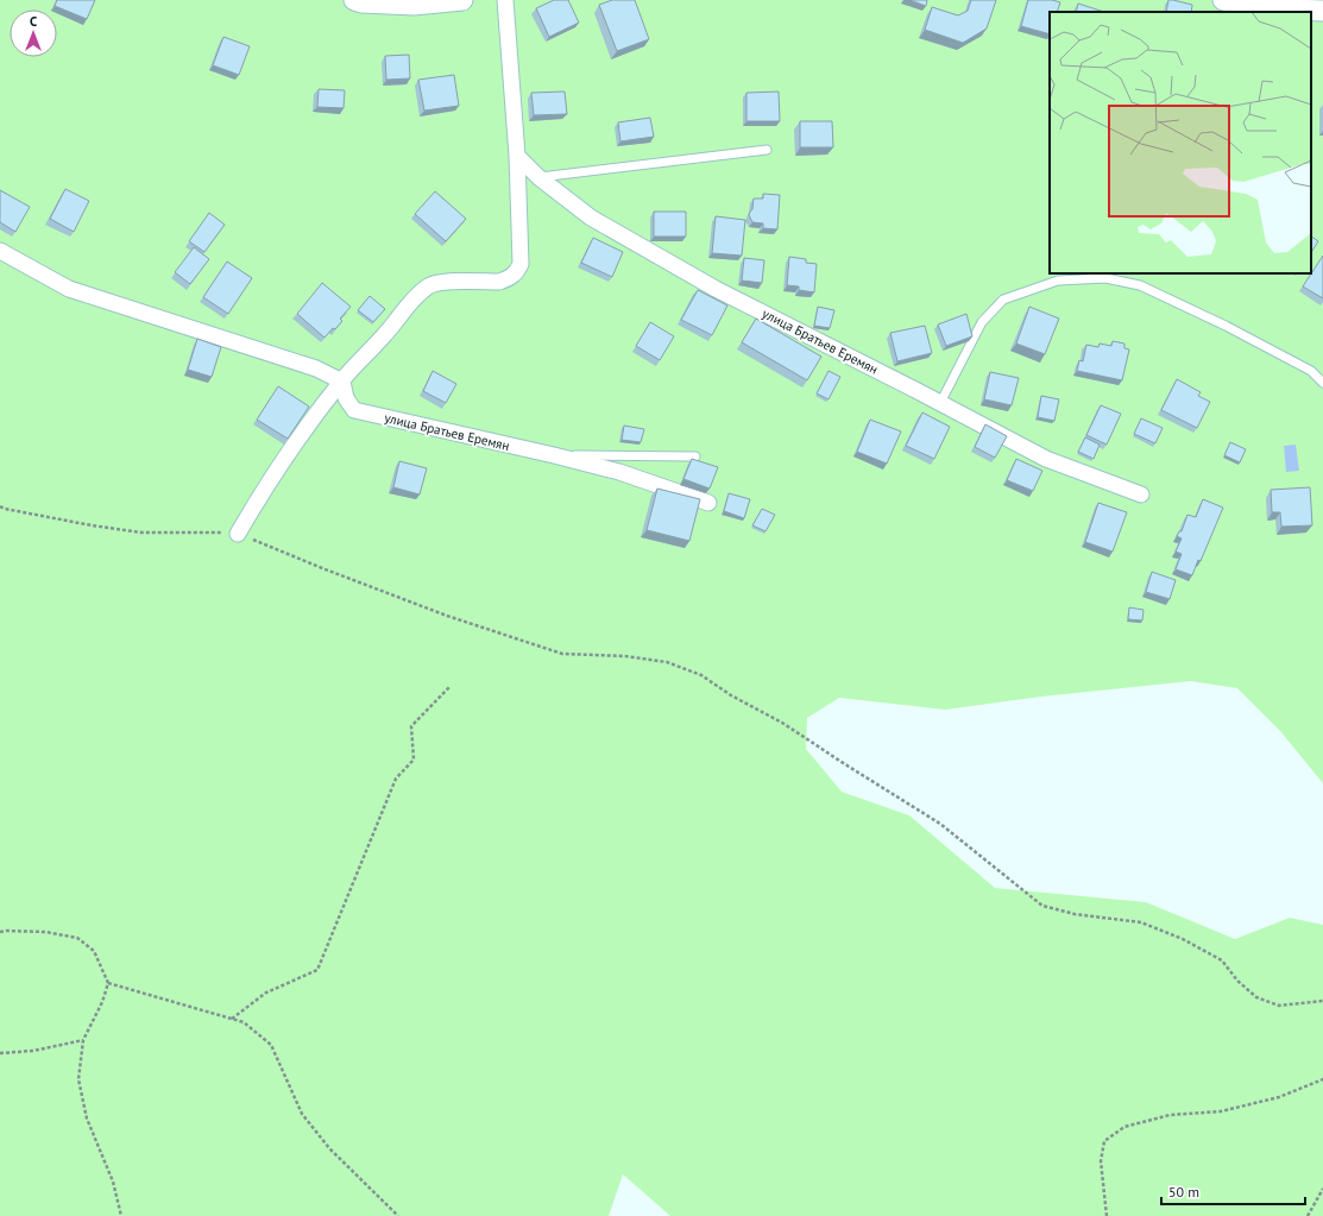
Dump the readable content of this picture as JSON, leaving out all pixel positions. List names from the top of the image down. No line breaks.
{"streets":{"street":["улица Братьев Еремян"]},"scale_bar":"50 m","north":"top"}
